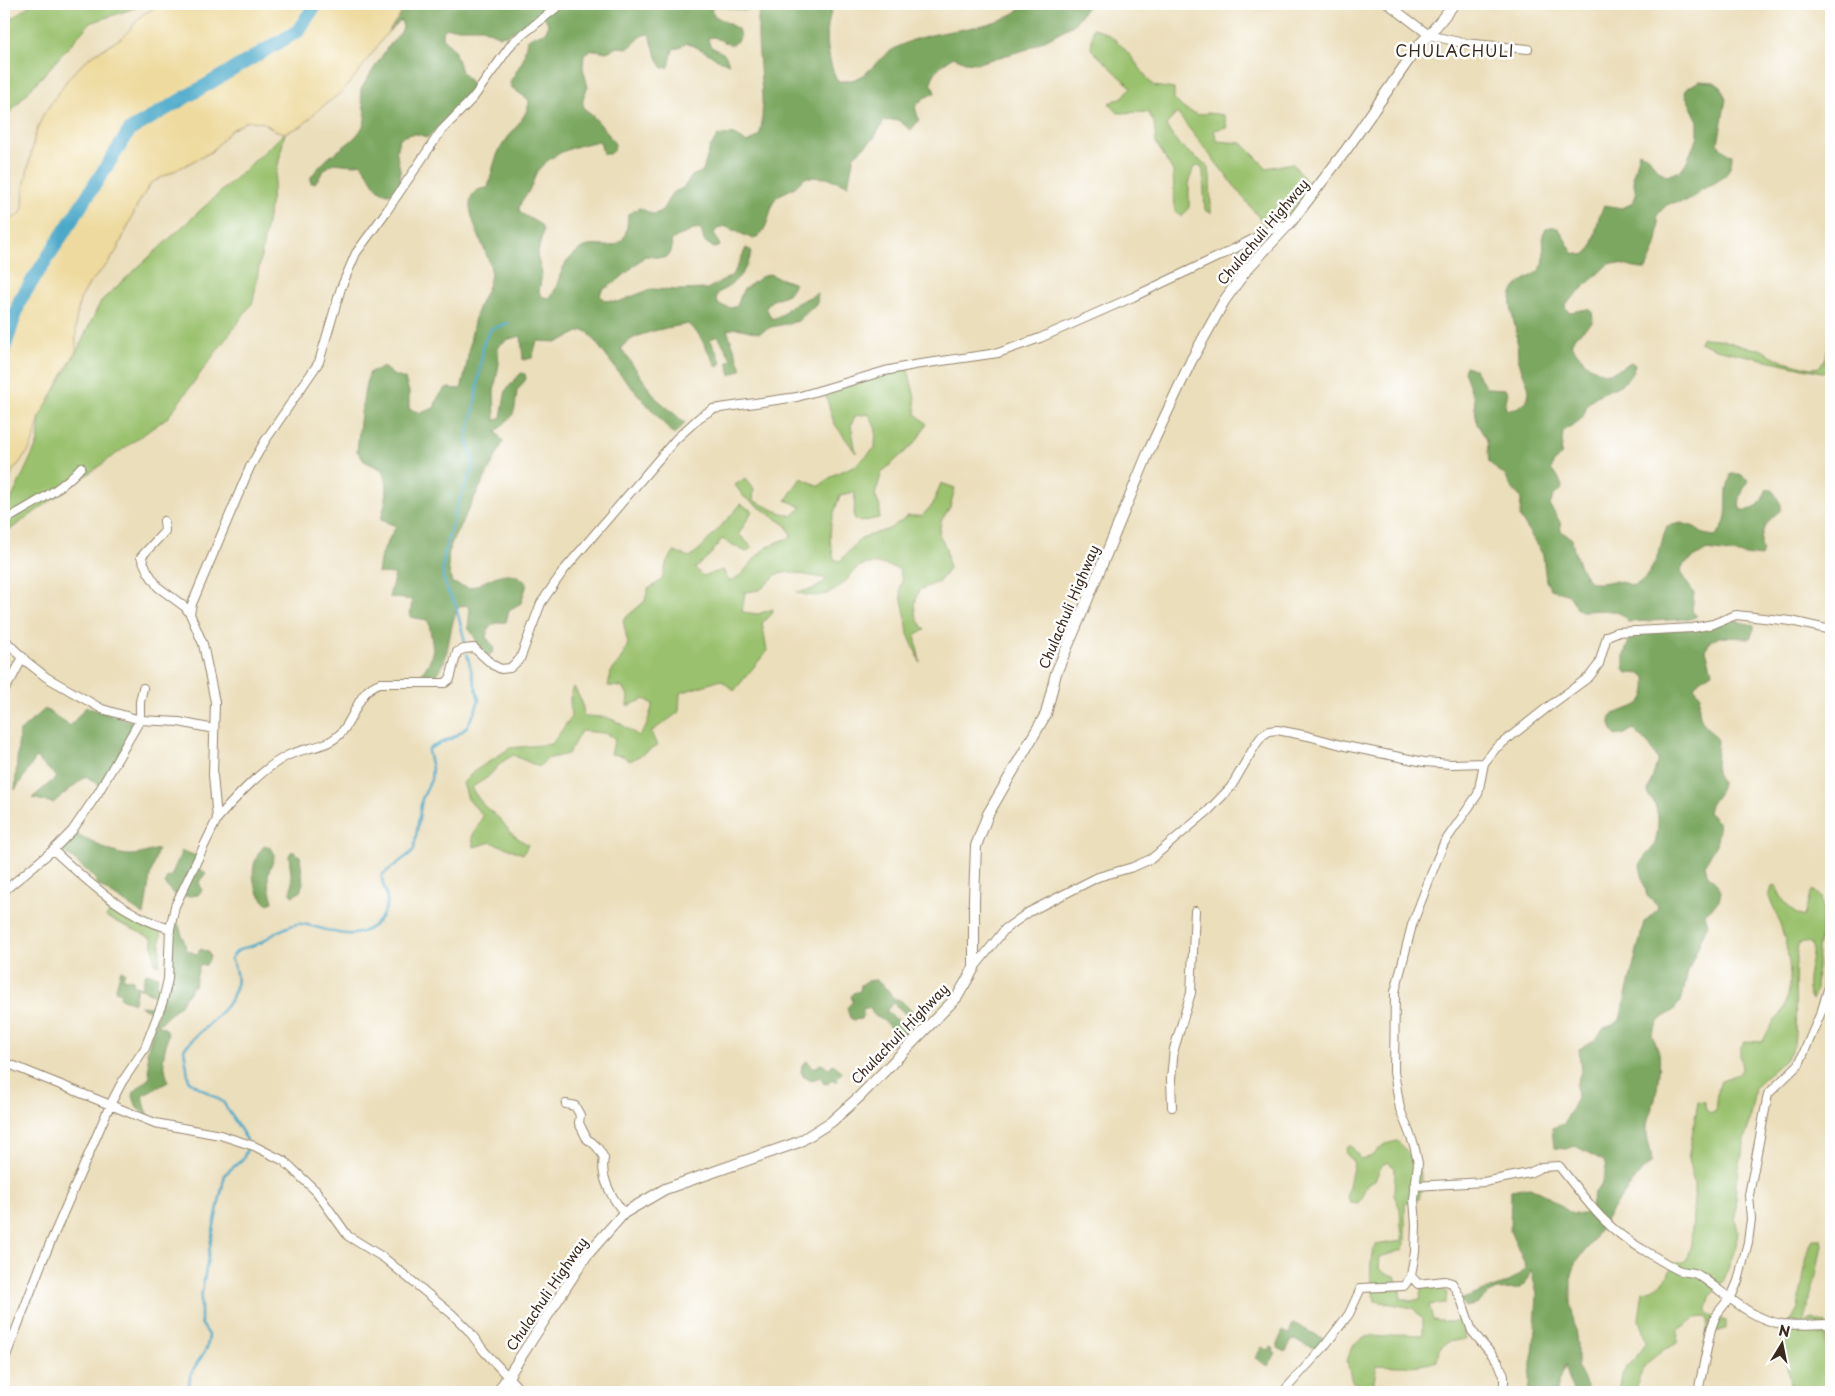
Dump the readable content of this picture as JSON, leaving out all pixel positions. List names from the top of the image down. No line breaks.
{"streets":{"street":["Chulachuli Highway"]},"districts":["CHULACHULI"],"north":"top"}
